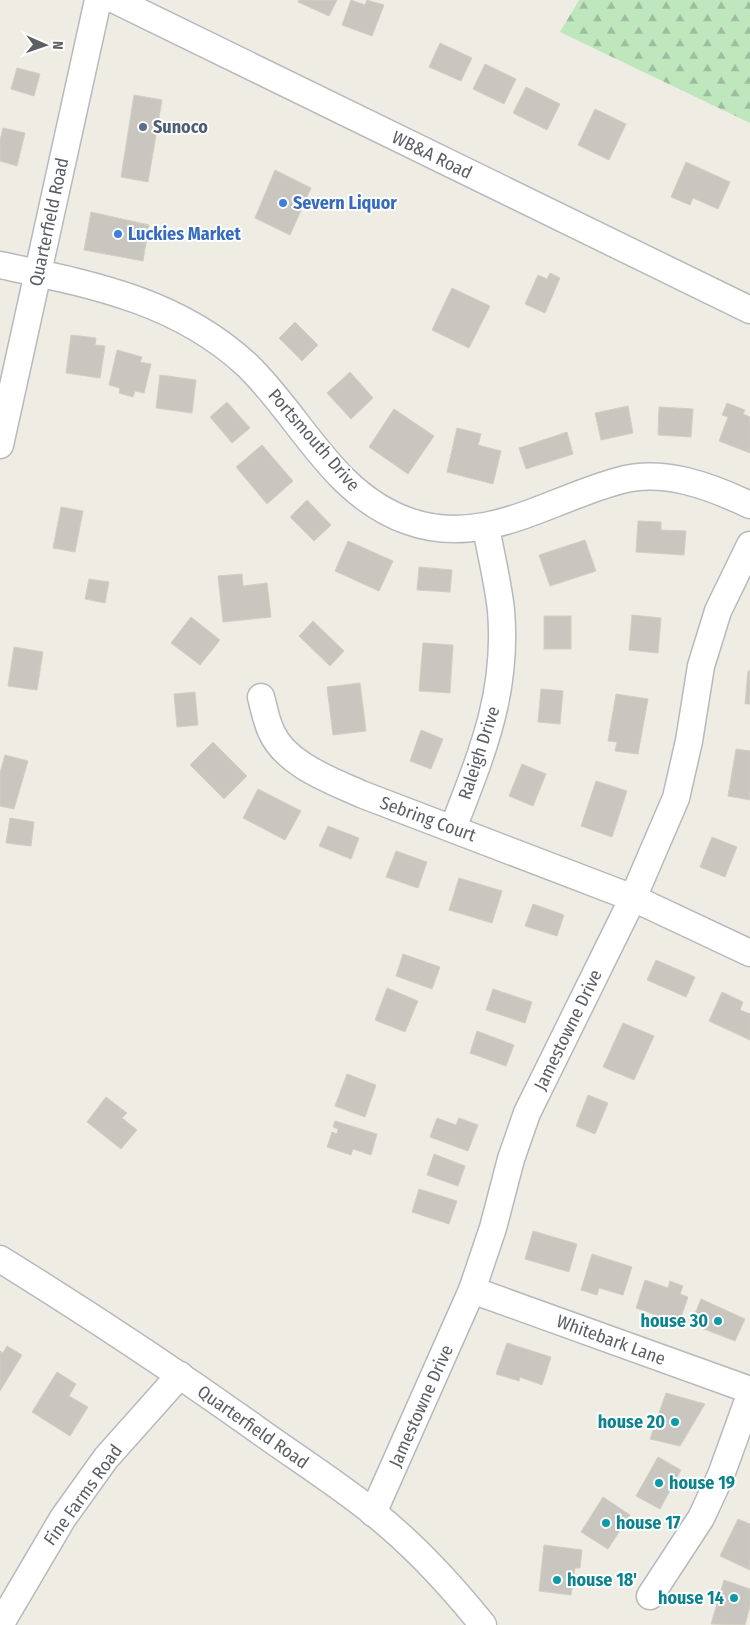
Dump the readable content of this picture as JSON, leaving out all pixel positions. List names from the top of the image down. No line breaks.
{"streets":{"street":["WB&A Road","Quarterfield Road","Portsmouth Drive","Raleigh Drive","Sebring Court","Jamestowne Drive","Whitebark Lane","Fine Farms Road"]},"crossings":[["Quarterfield Road","Portsmouth Drive"],["Quarterfield Road","Jamestowne Drive"],["Quarterfield Road","Fine Farms Road"],["Portsmouth Drive","Raleigh Drive"],["Raleigh Drive","Sebring Court"],["Sebring Court","Jamestowne Drive"],["Jamestowne Drive","Whitebark Lane"]],"places":["Sunoco","Severn Liquor","Luckies Market","house 30","house 20","house 19","house 17","house 18'","house 14"],"north":"right"}
